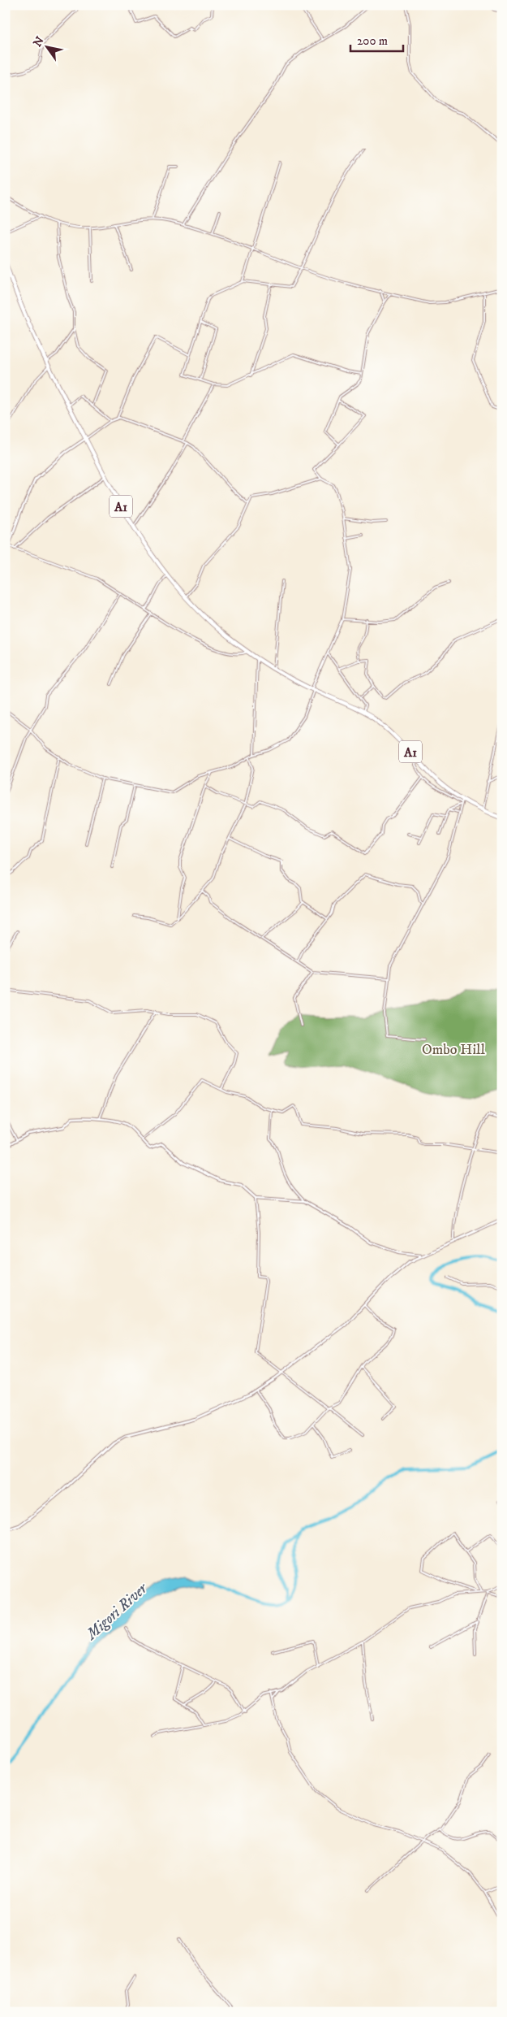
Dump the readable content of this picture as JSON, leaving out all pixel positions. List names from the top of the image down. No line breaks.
{"streets":{"highway":["A1"]},"water":["Migori River"],"parks":["Ombo Hill"],"scale_bar":"200 m","north":"top left"}
